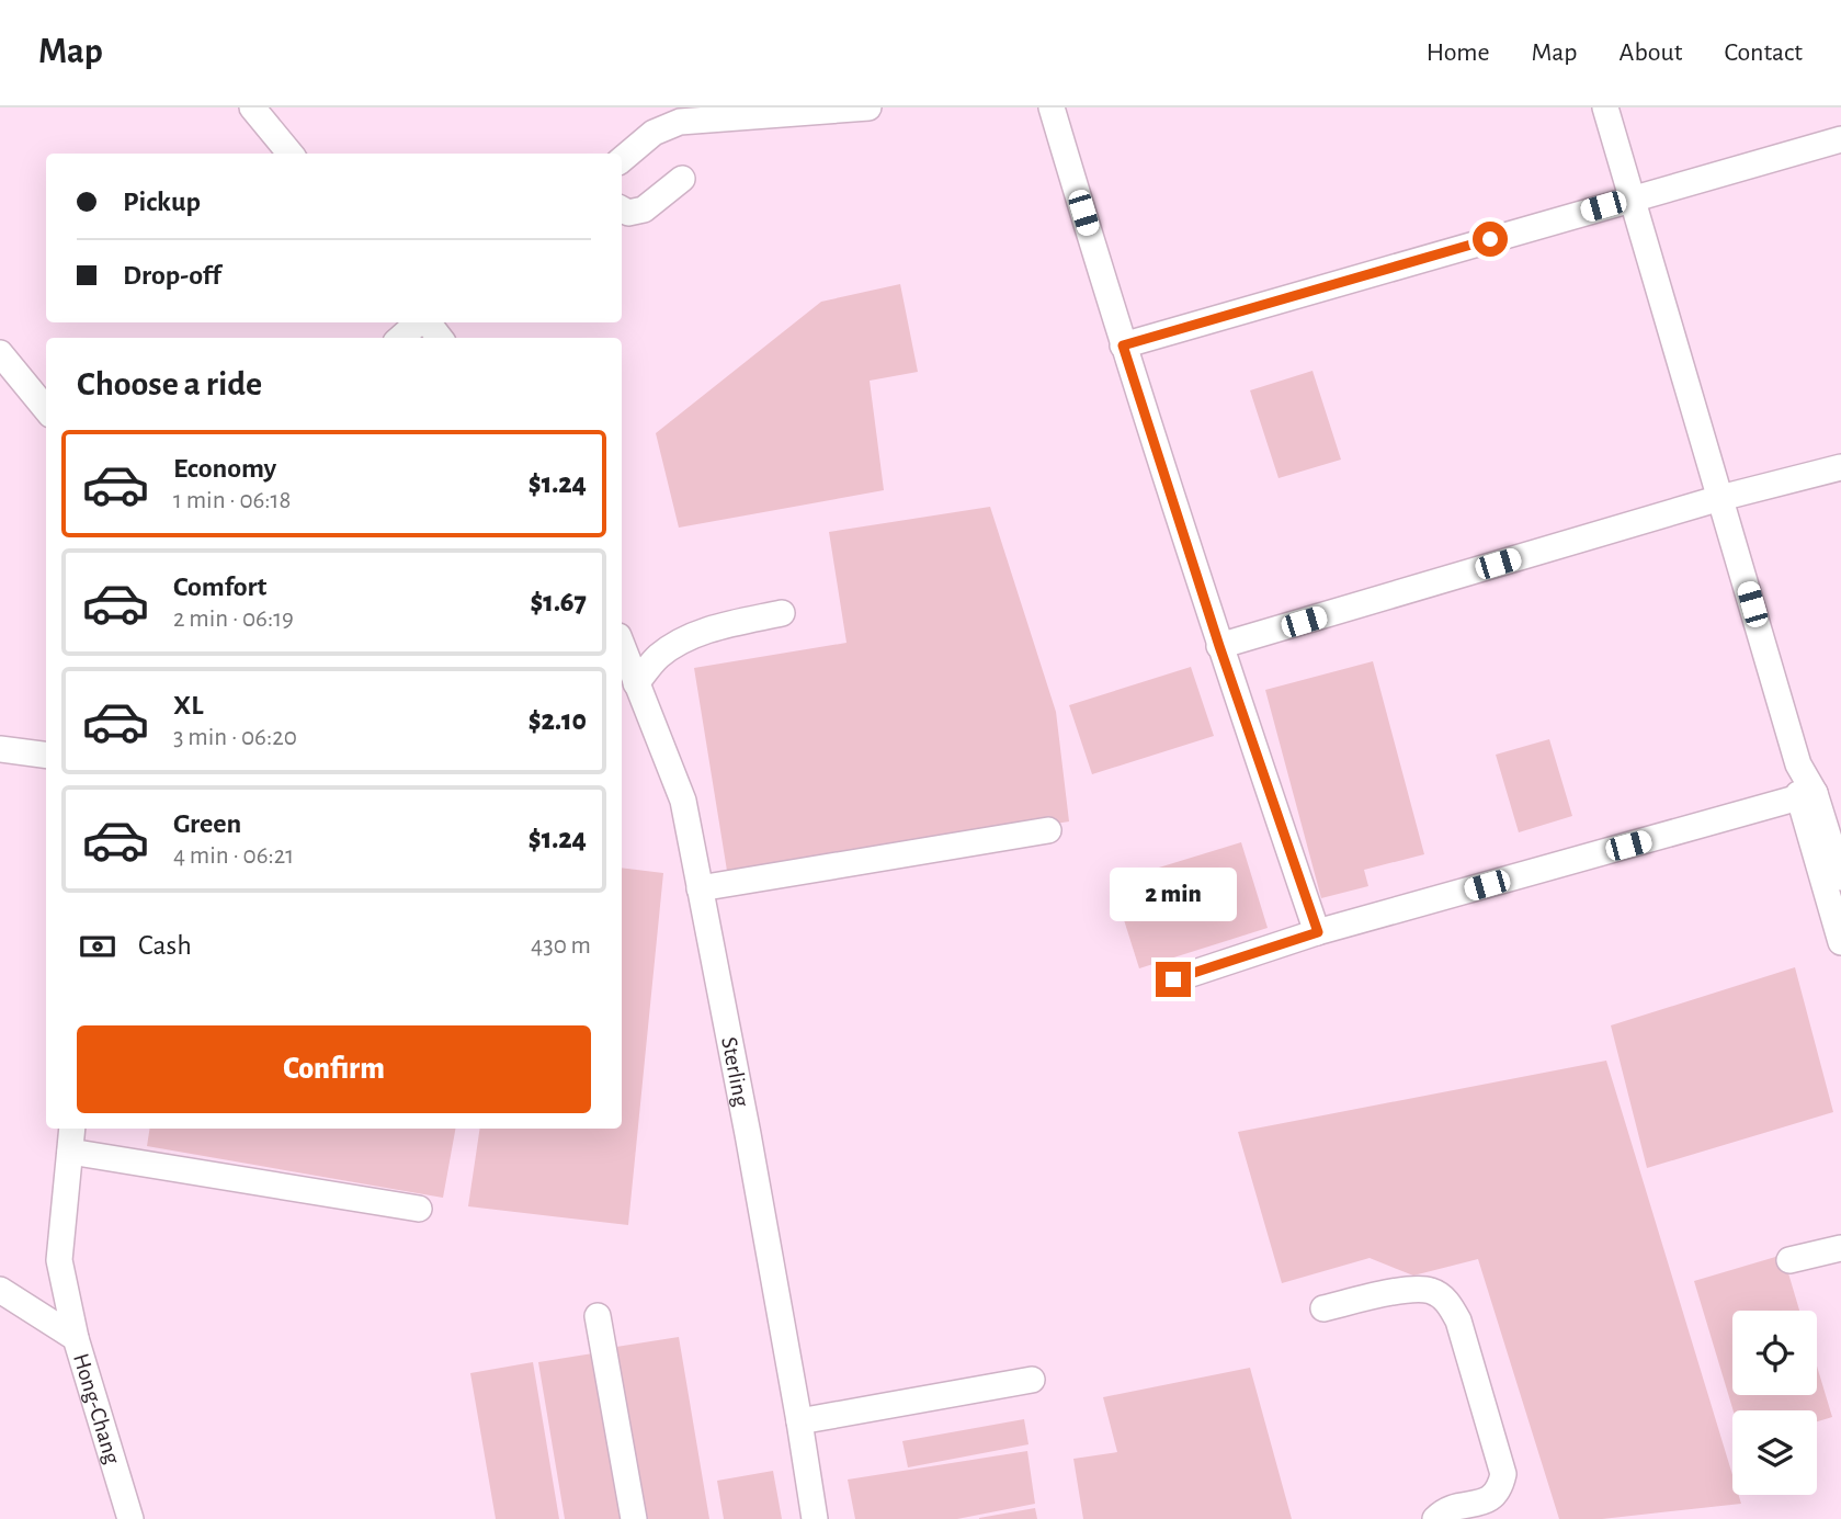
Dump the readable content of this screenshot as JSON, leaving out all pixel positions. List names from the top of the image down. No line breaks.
{"streets":{"street":["Sterling","Hong-Chang"]},"page":{"header":"Map","nav":["Home","Map","About","Contact"],"banner":["Pickup","Drop-off"],"heading":"Choose a ride","list":[{"name":"Economy","note":"1 min · 06:18","value":"$1.24"},{"name":"Comfort","note":"2 min · 06:19","value":"$1.67"},{"name":"XL","note":"3 min · 06:20","value":"$2.10"},{"name":"Green","note":"4 min · 06:21","value":"$1.24"}],"bubble":"2 min","pay":["Cash","430 m"],"buttons":"Confirm"}}
